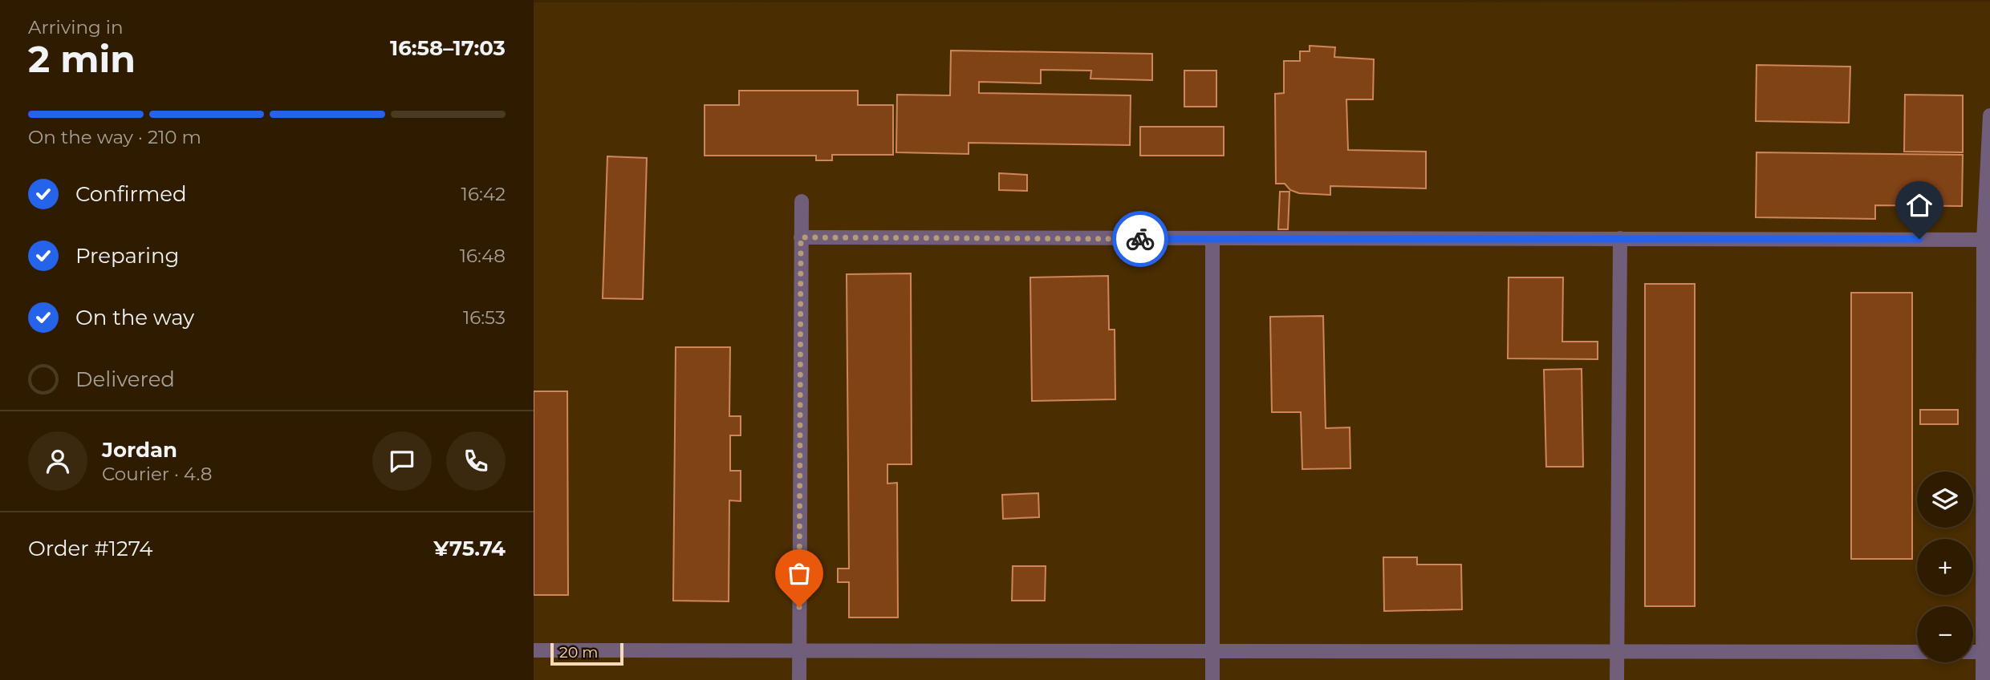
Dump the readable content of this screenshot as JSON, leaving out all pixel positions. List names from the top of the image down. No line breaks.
{"scale_bar":"20 m","page":{"heading":["2 min","Arriving in","16:58–17:03"],"panel":["Jordan","Courier · 4.8","Order #1274","¥75.74"],"bar":"On the way · 210 m","list":[["Confirmed","16:42"],["Preparing","16:48"],["On the way","16:53"],"Delivered"],"map_buttons":["+","−"],"scale":"20 m"}}
